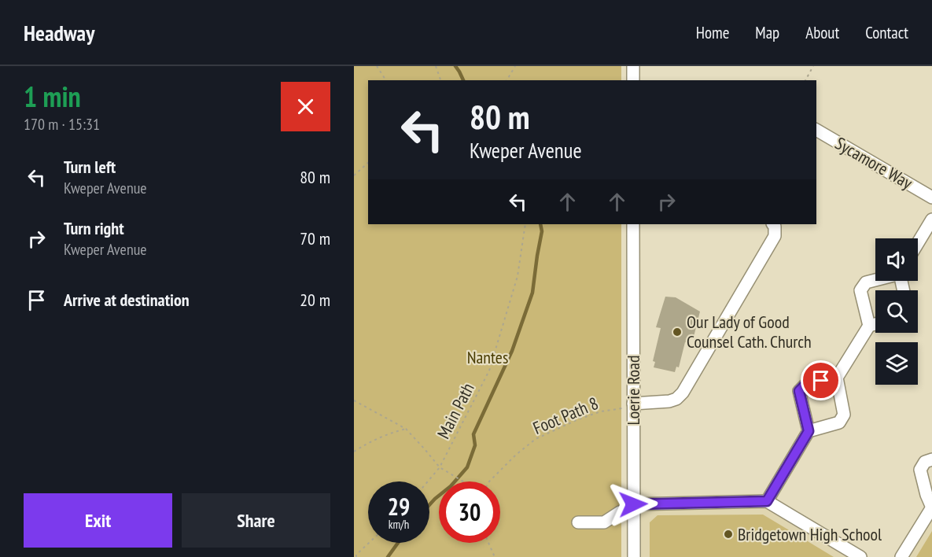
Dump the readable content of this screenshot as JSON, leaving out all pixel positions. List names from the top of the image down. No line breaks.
{"streets":{"street":["Sycamore Way","Loerie Road"],"path":["Main Path","Foot Path 8"]},"crossings":[["Loerie Road","Foot Path 8"]],"parks":["Nantes"],"places":["Our Lady of Good Counsel Cath. Church","Bridgetown High School"],"page":{"header":"Headway","nav":["Home","Map","About","Contact"],"heading":["1 min","170 m · 15:31"],"turn":["80 m","Kweper Avenue"],"list":[{"name":"Turn left","note":"Kweper Avenue","value":"80 m"},{"name":"Turn right","note":"Kweper Avenue","value":"70 m"},{"name":"Arrive at destination","value":"20 m"}],"speed":"29 km/h","limit":"30","buttons":["Exit","Share"]}}
